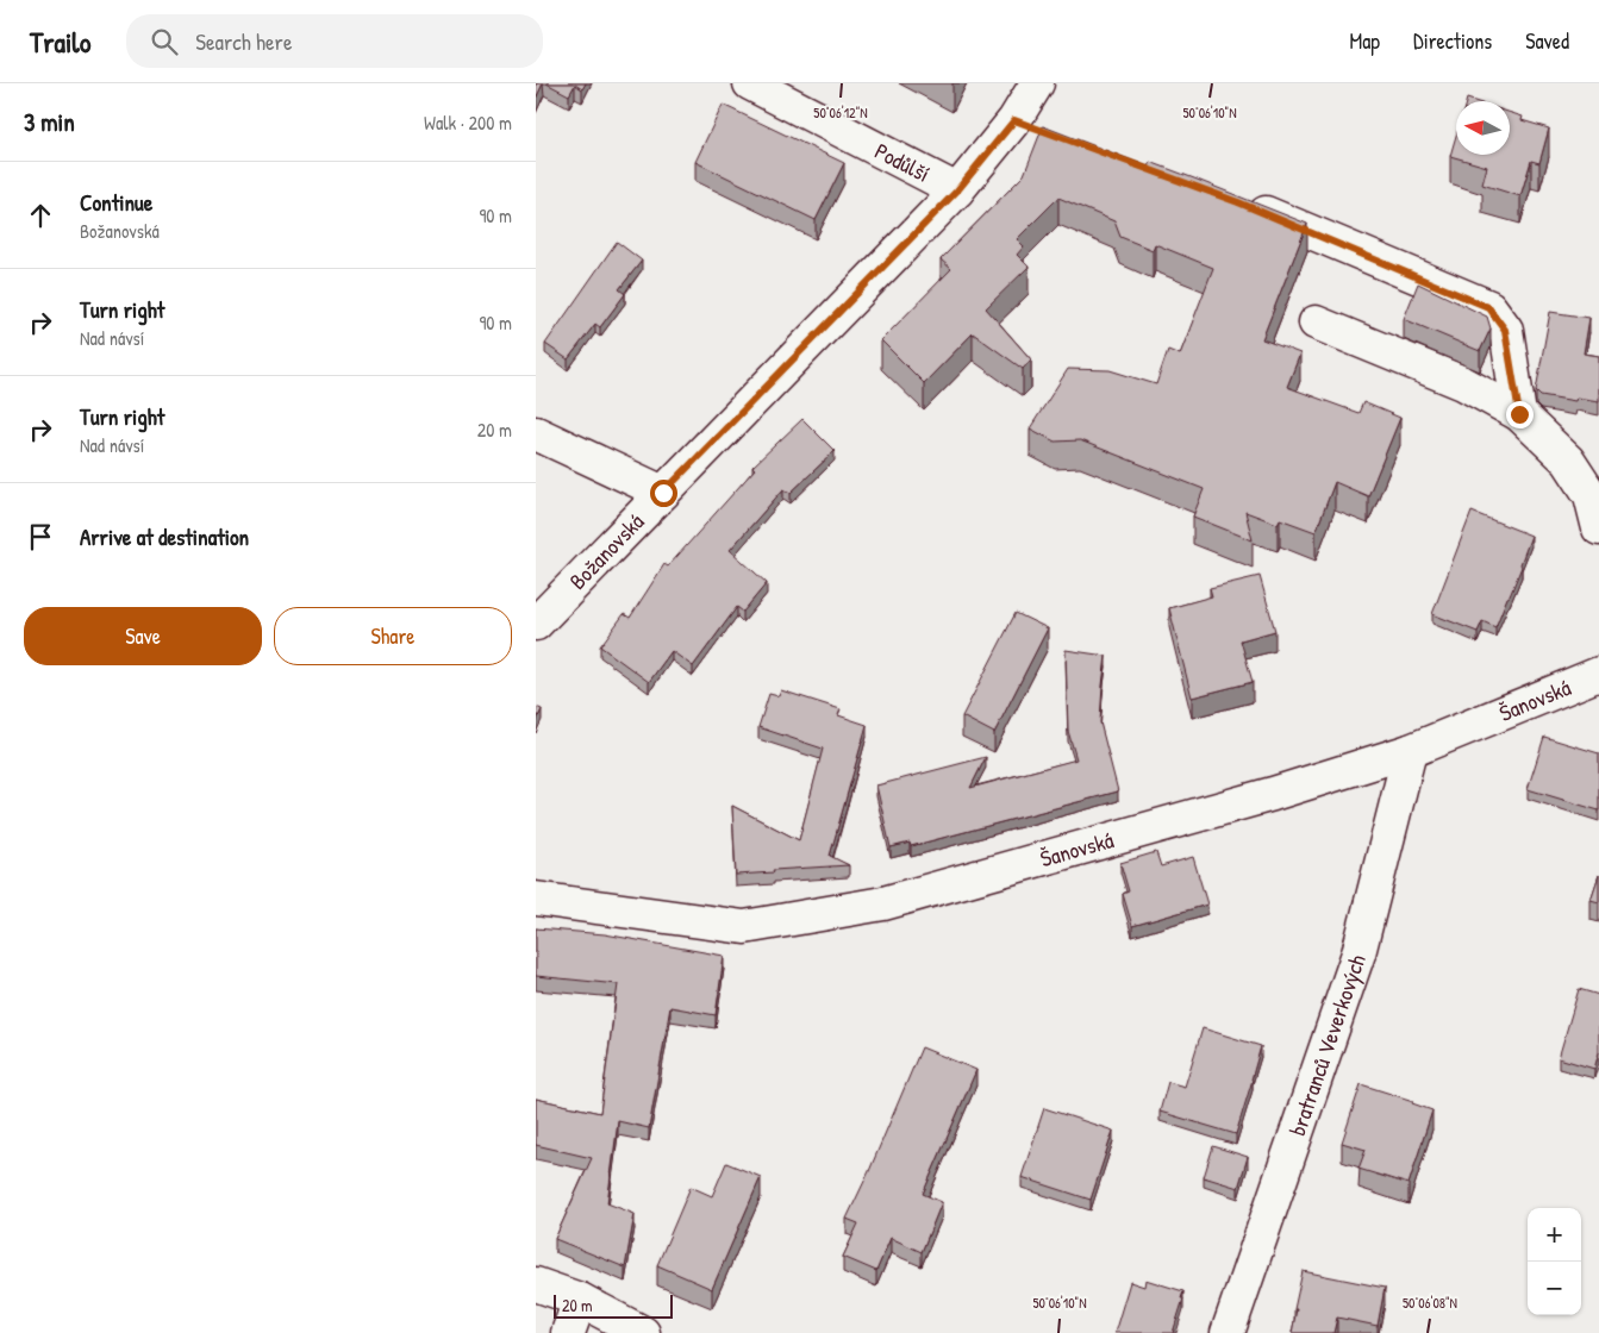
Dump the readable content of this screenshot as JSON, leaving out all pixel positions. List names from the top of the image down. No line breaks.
{"streets":{"street":["Podůlší","Božanovská","Šanovská","bratranců Veverkových"]},"crossings":[["Podůlší","Božanovská"],["Šanovská","bratranců Veverkových"]],"scale_bar":"20 m","north":"left","page":{"header":"Trailo","search":"Search here","nav":["Map","Directions","Saved"],"heading":["3 min","Walk · 200 m"],"list":[["Continue","Božanovská","90 m"],["Turn right","Nad návsí","90 m"],["Turn right","Nad návsí","20 m"],"Arrive at destination"],"buttons":["Save","Share"],"map_buttons":["+","−"],"scale":"20 m"},"coordinates":["50°06'12\"N","50°06'10\"N","50°06'08\"N"]}
